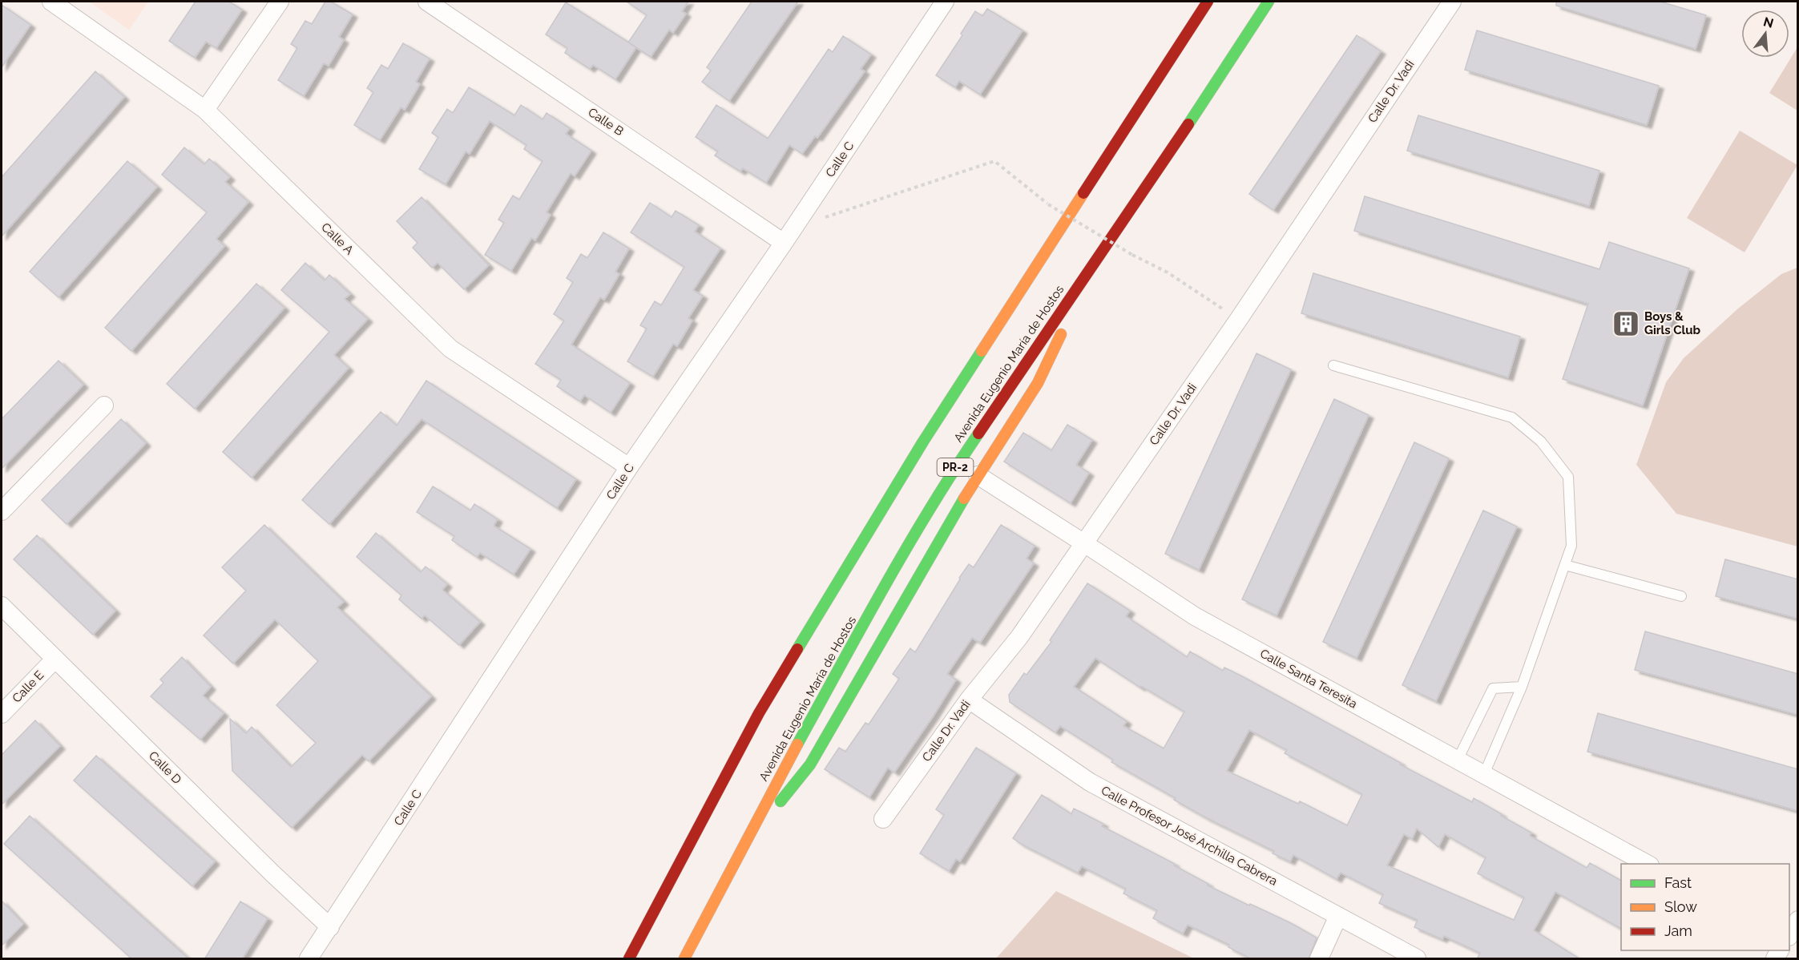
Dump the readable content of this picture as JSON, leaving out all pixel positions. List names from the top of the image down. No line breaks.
{"streets":{"highway":["Avenida Eugenio María de Hostos","PR-2"],"street":["Calle Dr. Vadi","Calle B","Calle C","Calle A","Calle Santa Teresita","Calle E","Calle D","Calle Profesor José Archilla Cabrera"]},"crossings":[["Calle Dr. Vadi","Calle Santa Teresita"],["Calle Dr. Vadi","Calle Profesor José Archilla Cabrera"],["Calle B","Calle C"],["Calle C","Calle A"],["Calle C","Calle D"],["Calle E","Calle D"]],"places":{"building":["Boys & Girls Club"]},"legend":["Fast","Slow","Jam"],"north":"top"}
